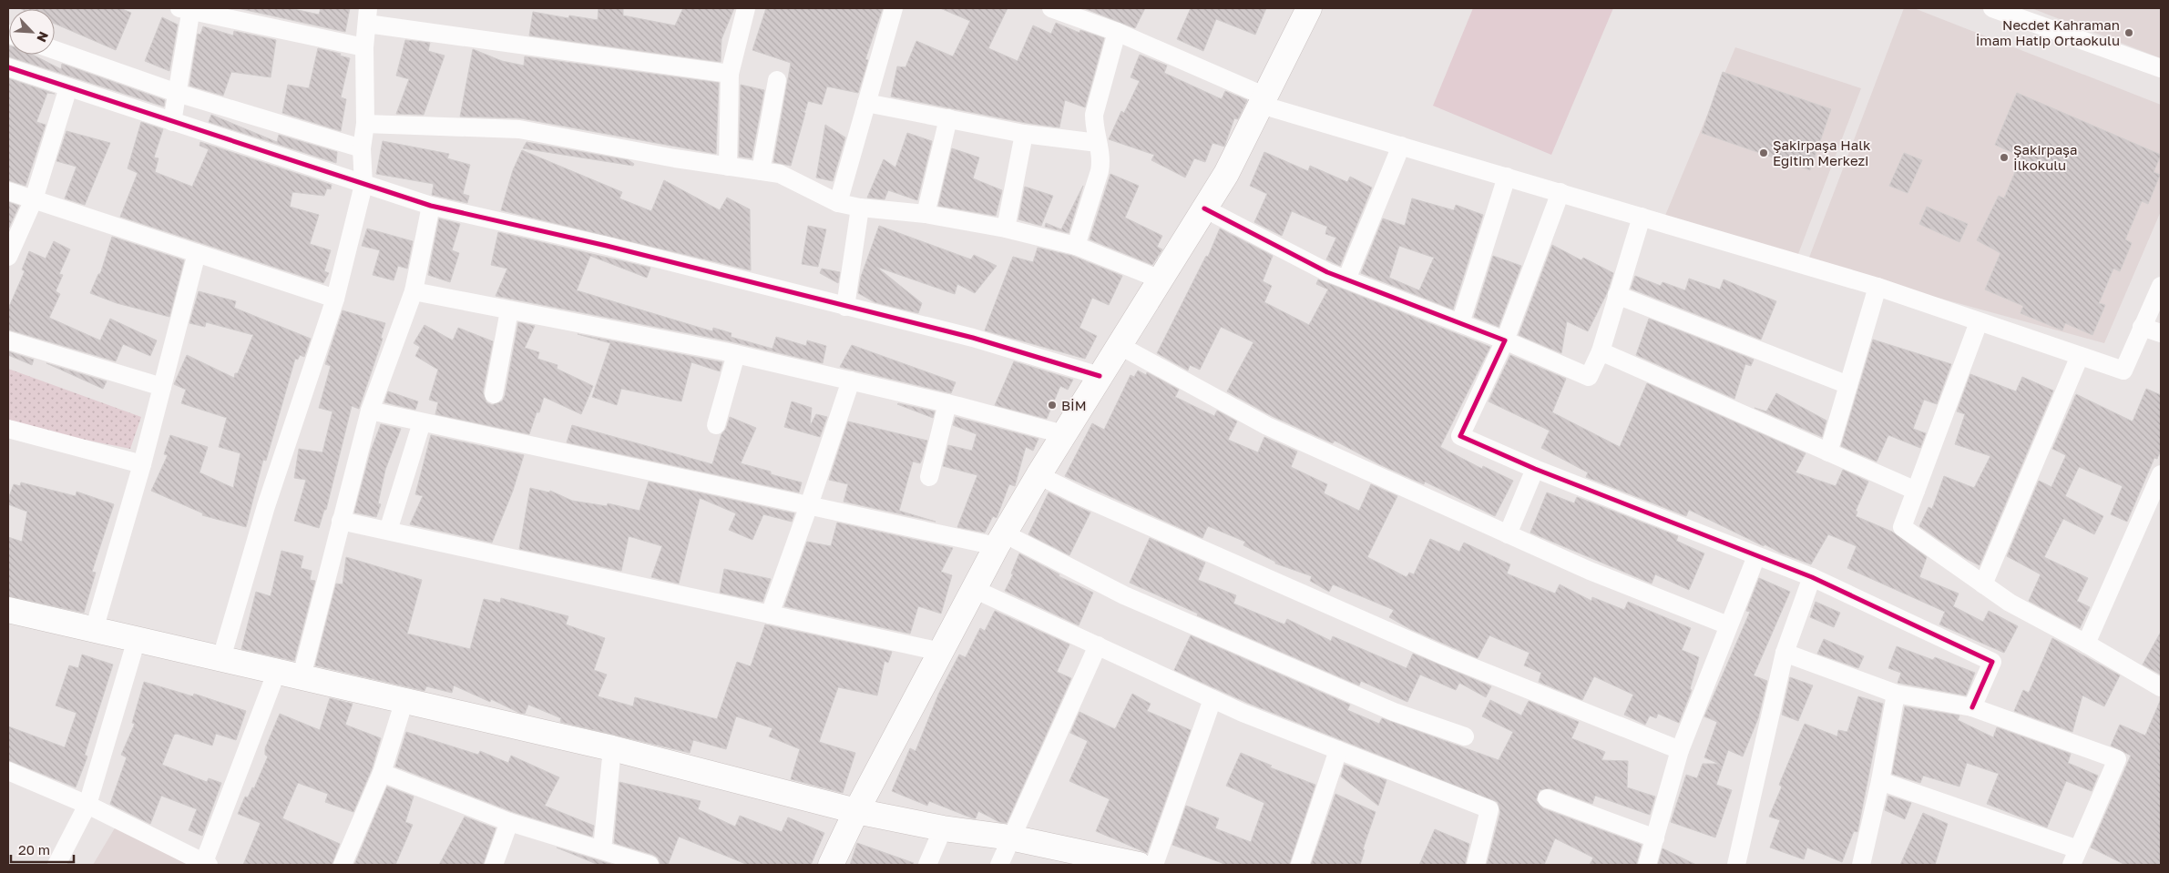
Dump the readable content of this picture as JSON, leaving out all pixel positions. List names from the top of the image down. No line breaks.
{"places":["Necdet Kahraman İmam Hatip Ortaokulu","Şakirpaşa Halk Eğitim Merkezi","Şakirpaşa İlkokulu","BİM"],"scale_bar":"20 m","north":"bottom right"}
